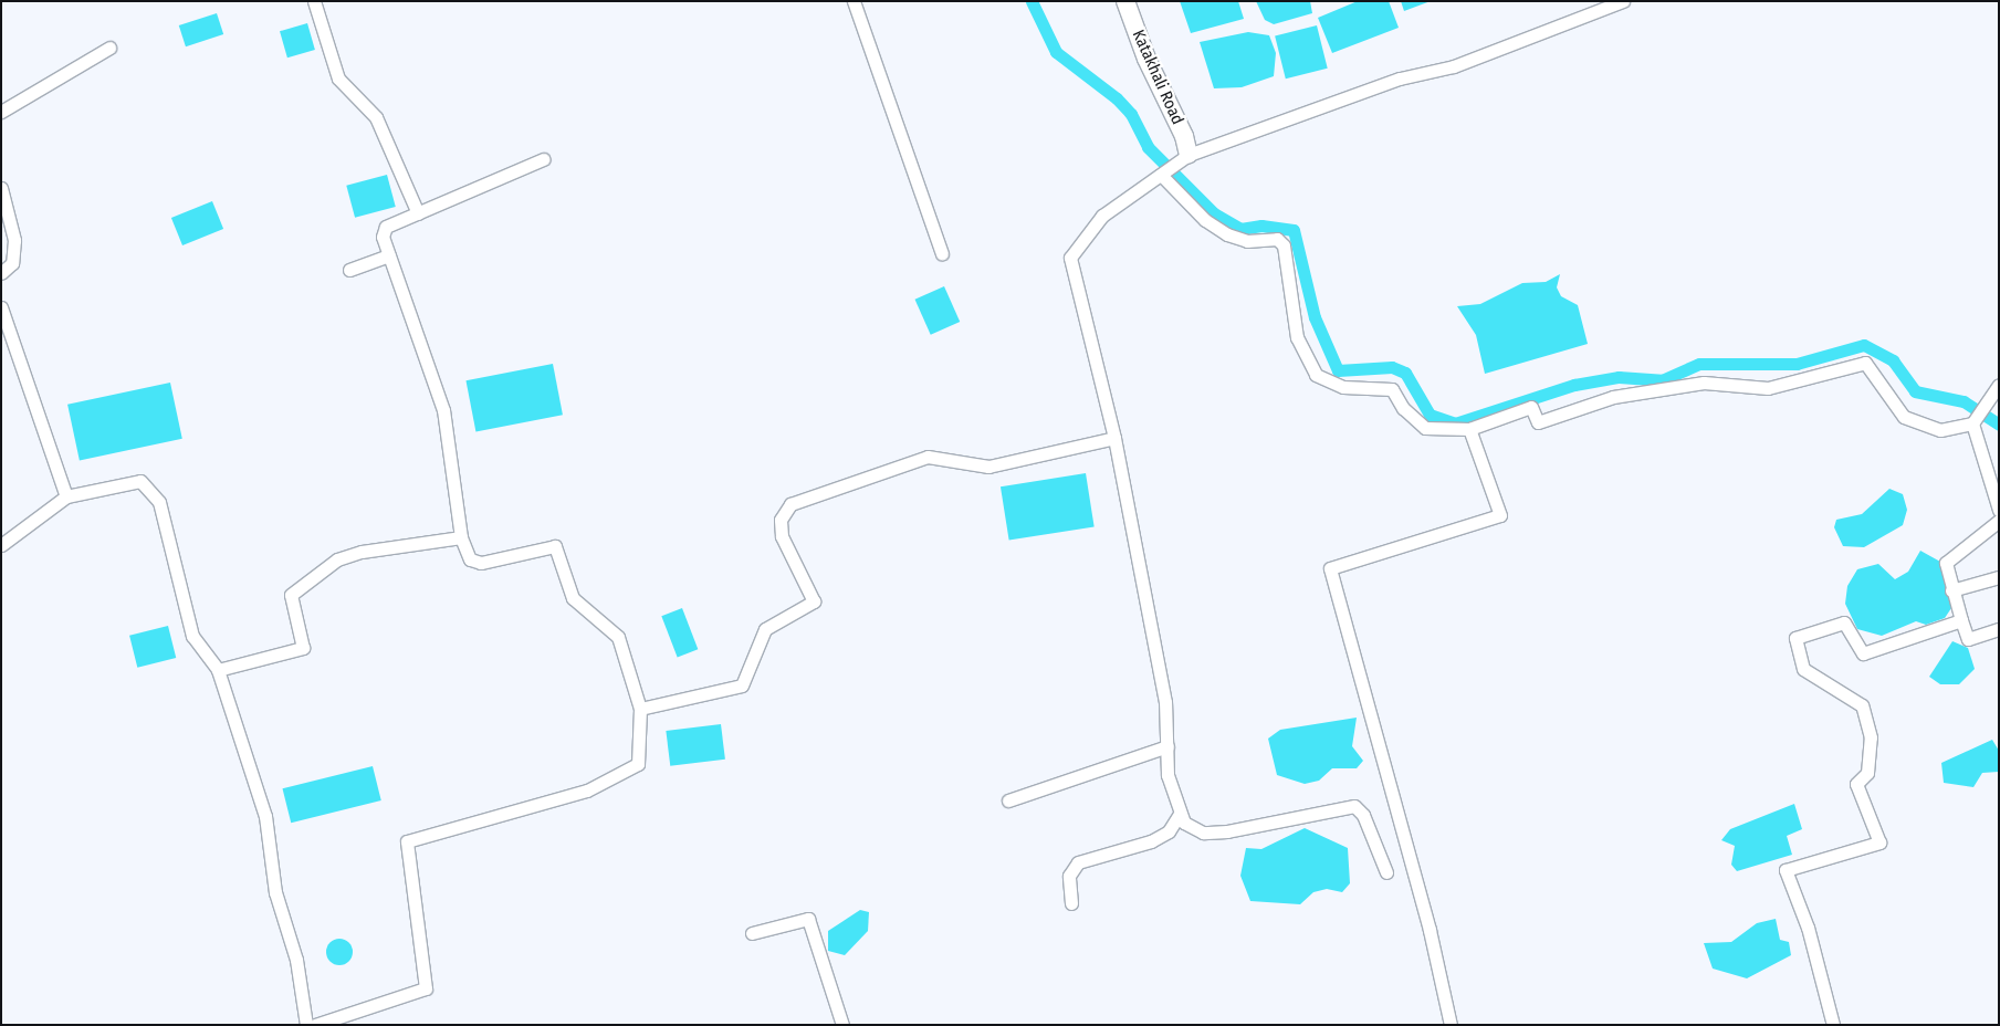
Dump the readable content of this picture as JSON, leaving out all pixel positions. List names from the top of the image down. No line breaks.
{"streets":{"street":["Katakhali Road"]}}
